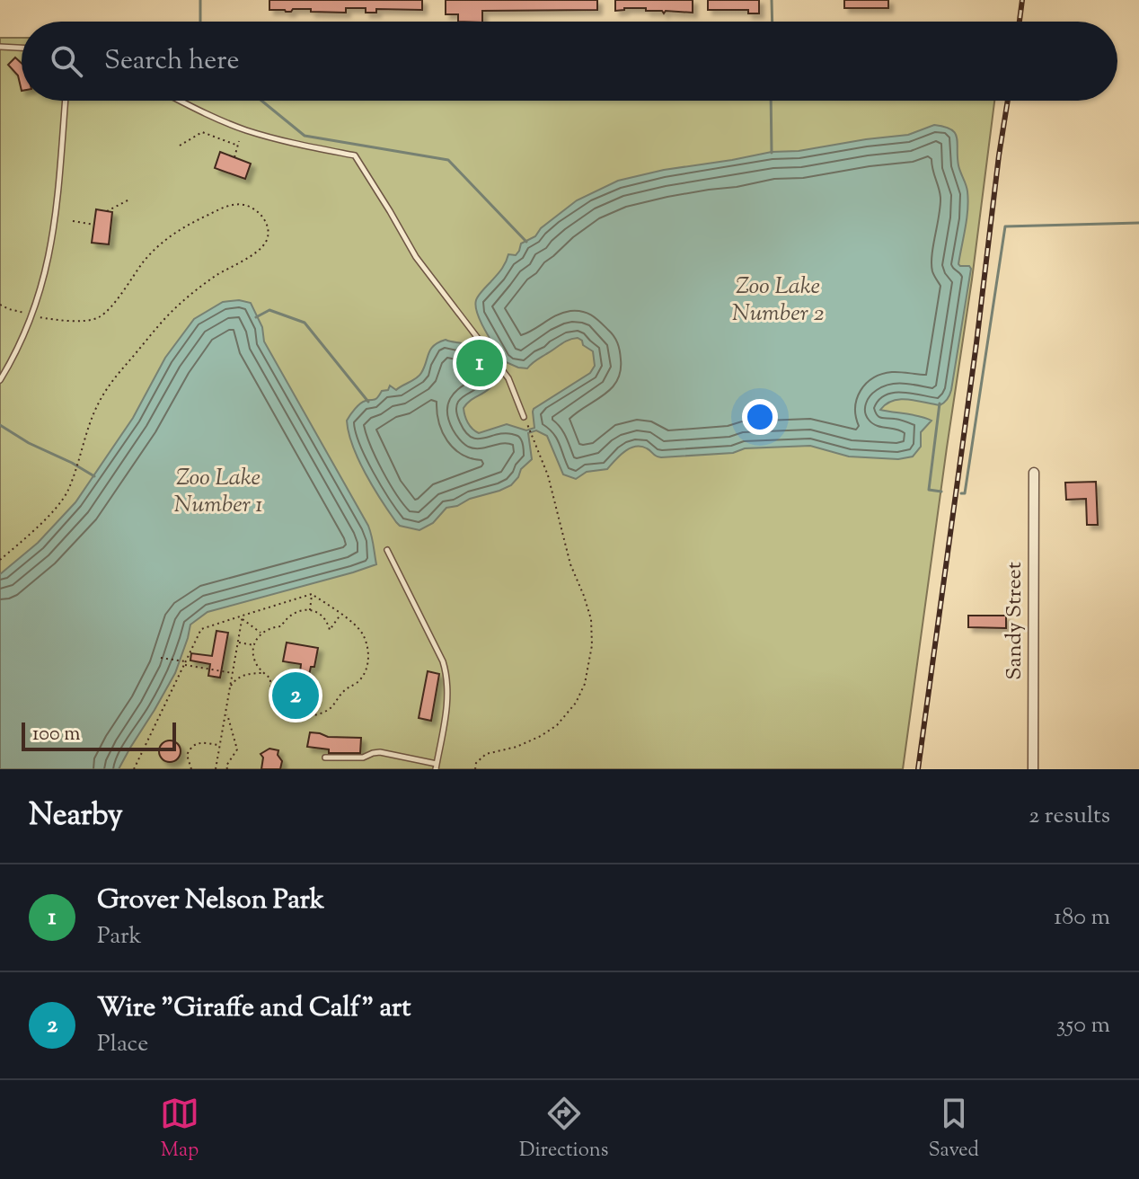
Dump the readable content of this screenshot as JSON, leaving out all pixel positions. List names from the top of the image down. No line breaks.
{"streets":{"street":["Sandy Street"]},"water":["Zoo Lake Number 2","Zoo Lake Number 1"],"scale_bar":"100 m","page":{"search":"Search here","pins":["1","2"],"scale":"100 m","heading":["Nearby","2 results"],"list":[{"mark":"1","name":"Grover Nelson Park","note":"Park","value":"180 m"},{"mark":"2","name":"Wire \"Giraffe and Calf\" art","note":"Place","value":"350 m"}],"nav":["Map","Directions","Saved"]}}
